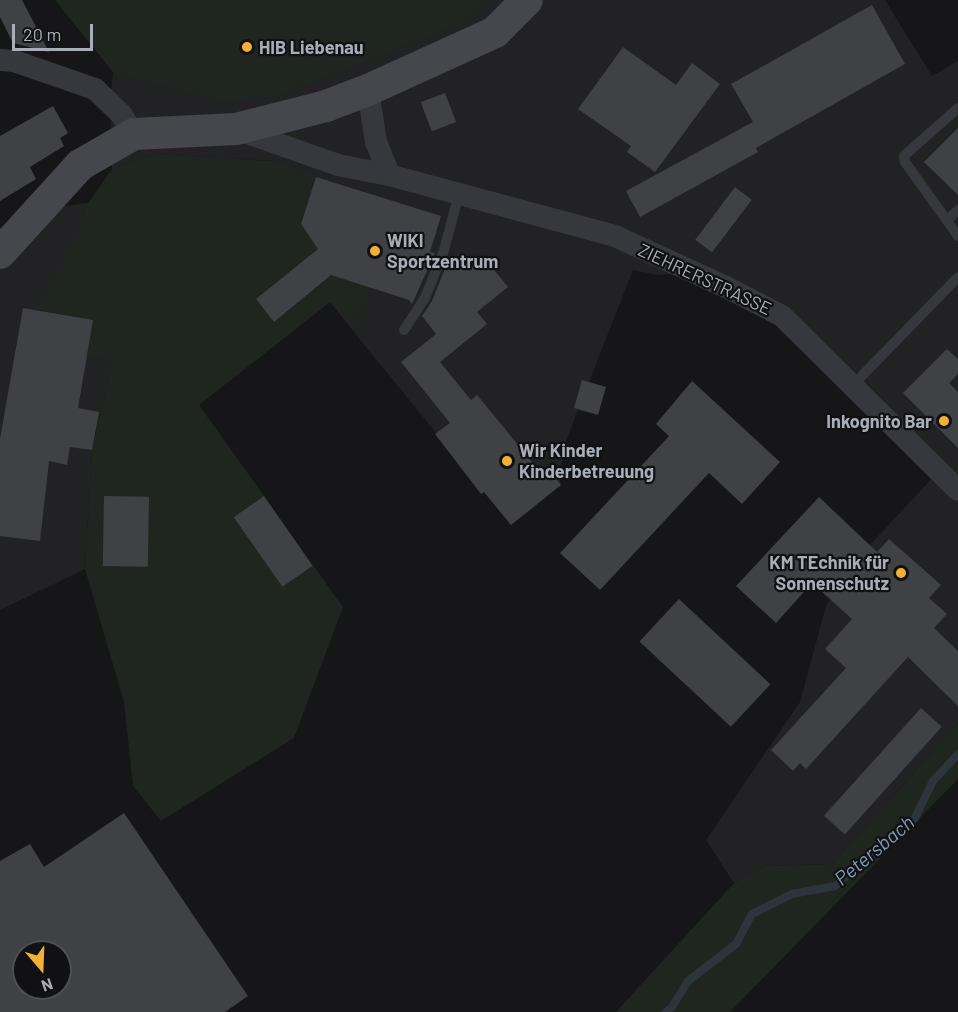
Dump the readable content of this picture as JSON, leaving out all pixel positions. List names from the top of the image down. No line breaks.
{"streets":{"street":["ZIEHRERSTRASSE"]},"water":["Petersbach"],"places":["HIB Liebenau","WIKI Sportzentrum","Inkognito Bar","Wir Kinder Kinderbetreuung","KM TEchnik für Sonnenschutz"],"scale_bar":"20 m","north":"bottom"}
